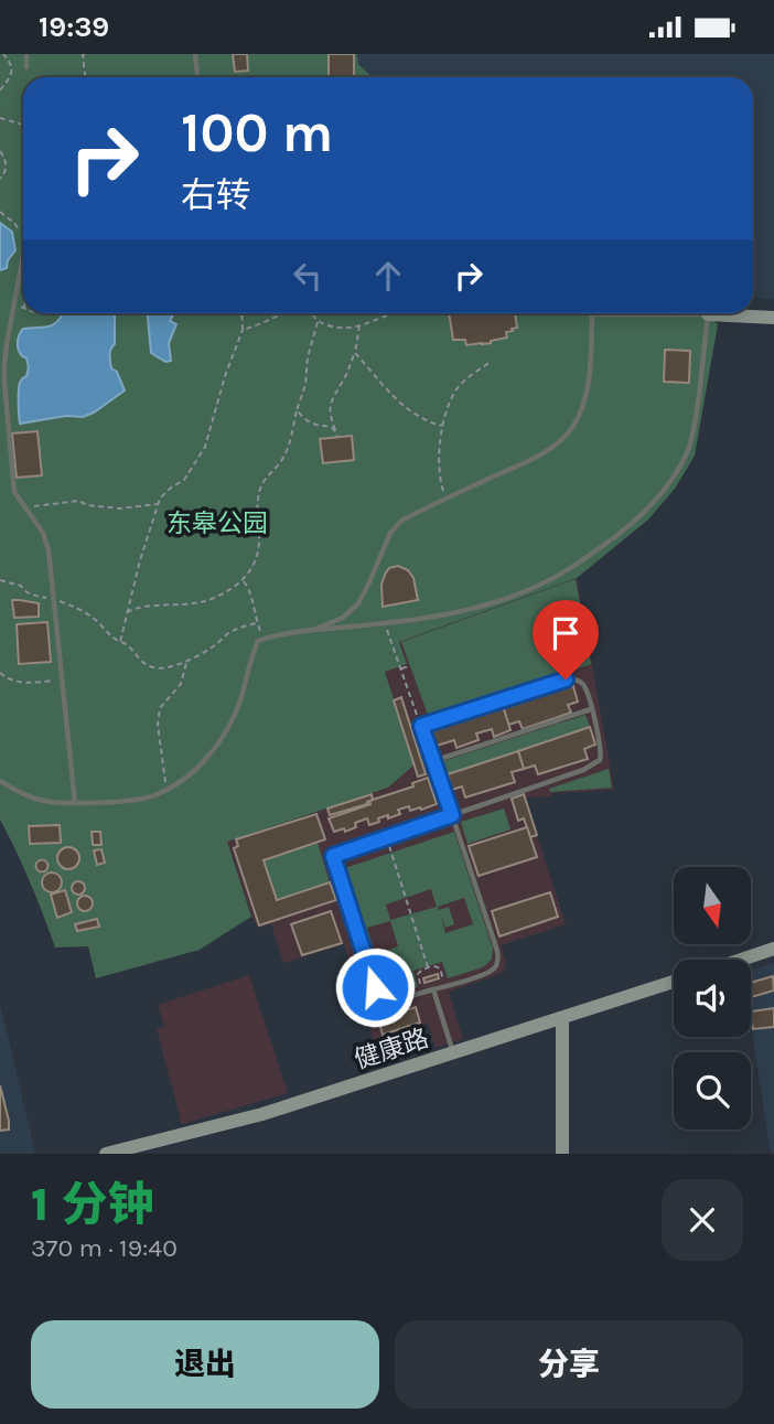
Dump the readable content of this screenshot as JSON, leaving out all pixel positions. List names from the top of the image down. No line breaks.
{"streets":{"main road":["健康路"]},"parks":["东皋公园"],"north":"bottom","page":{"status":"19:39","turn":["100 m","右转"],"heading":["1 分钟","370 m · 19:40"],"buttons":["退出","分享"]}}
